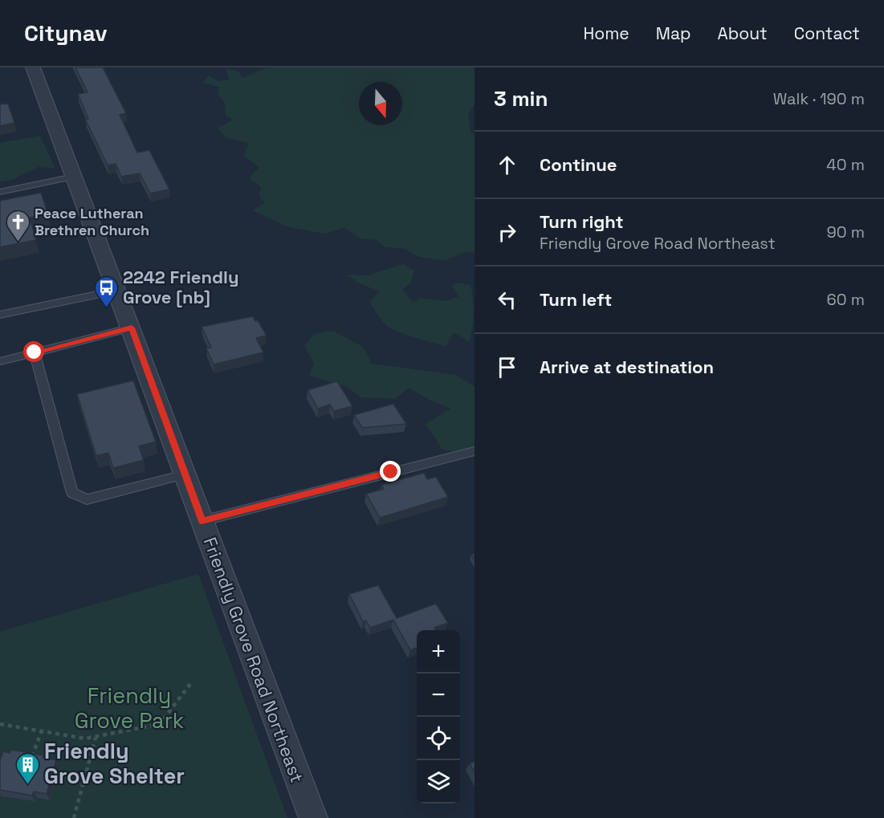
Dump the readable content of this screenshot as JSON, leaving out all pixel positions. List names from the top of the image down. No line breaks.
{"streets":{"street":["Friendly Grove Road Northeast"]},"parks":["Friendly Grove Park"],"places":{"church":["Peace Lutheran Brethren Church"],"bus stop":["2242 Friendly Grove [nb]"],"building":["Friendly Grove Shelter"]},"north":"bottom","page":{"header":"Citynav","nav":["Home","Map","About","Contact"],"heading":["3 min","Walk · 190 m"],"list":[["Continue","40 m"],["Turn right","Friendly Grove Road Northeast","90 m"],["Turn left","60 m"],"Arrive at destination"],"map_buttons":["+","−"]}}
